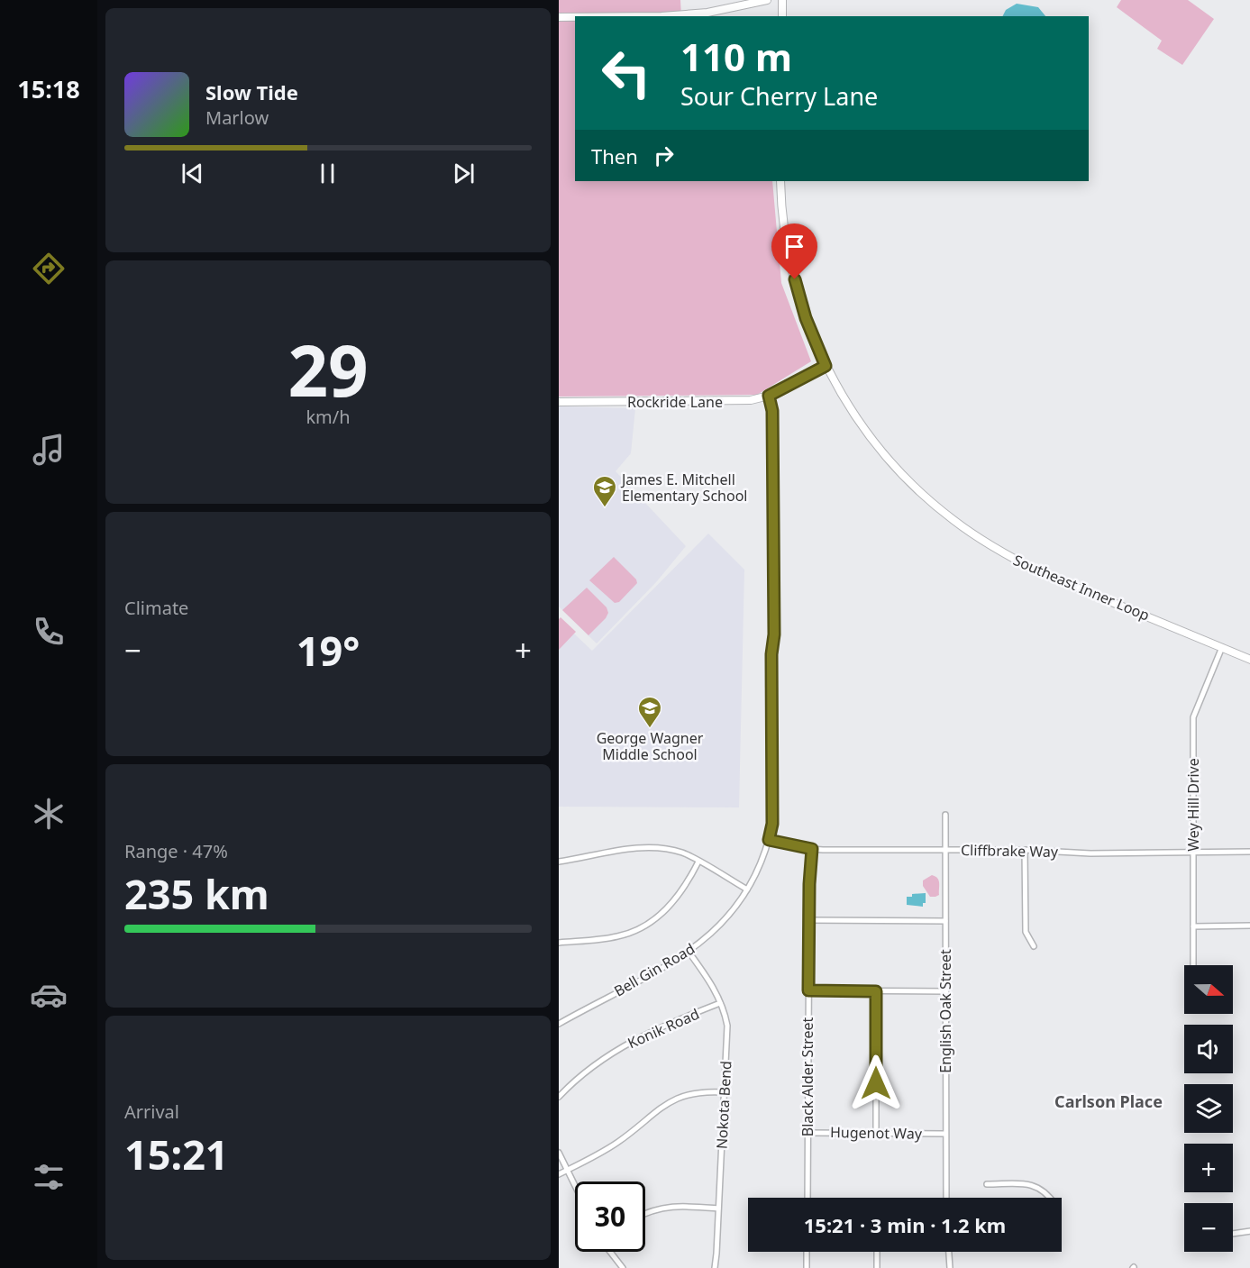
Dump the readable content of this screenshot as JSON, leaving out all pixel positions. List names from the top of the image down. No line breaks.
{"streets":{"main road":["Rockride Lane","Southeast Inner Loop"],"street":["Wey Hill Drive","Cliffbrake Way","Bell Gin Road","English Oak Street","Konik Road","Black Alder Street","Nokota Bend","Hugenot Way"]},"crossings":[["Rockride Lane","Southeast Inner Loop"],["Rockride Lane","Bell Gin Road"],["Southeast Inner Loop","Wey Hill Drive"],["Wey Hill Drive","Cliffbrake Way"],["Cliffbrake Way","Bell Gin Road"],["Cliffbrake Way","English Oak Street"],["Cliffbrake Way","Black Alder Street"],["Bell Gin Road","Nokota Bend"],["English Oak Street","Hugenot Way"],["Konik Road","Nokota Bend"],["Black Alder Street","Hugenot Way"]],"districts":["Carlson Place"],"places":{"school or university":["James E. Mitchell Elementary School","George Wagner Middle School"]},"north":"right","page":{"tabs":"15:18","turn":["110 m","Sour Cherry Lane"],"song":["Slow Tide","Marlow"],"then":"Then","tile":[["29","km/h"],"Climate",["Range · 47%","235 km"],["Arrival","15:21"]],"heat":["−","19°","+"],"map_buttons":["+","−"],"limit":"30","trip":"15:21 · 3 min · 1.2 km"}}
